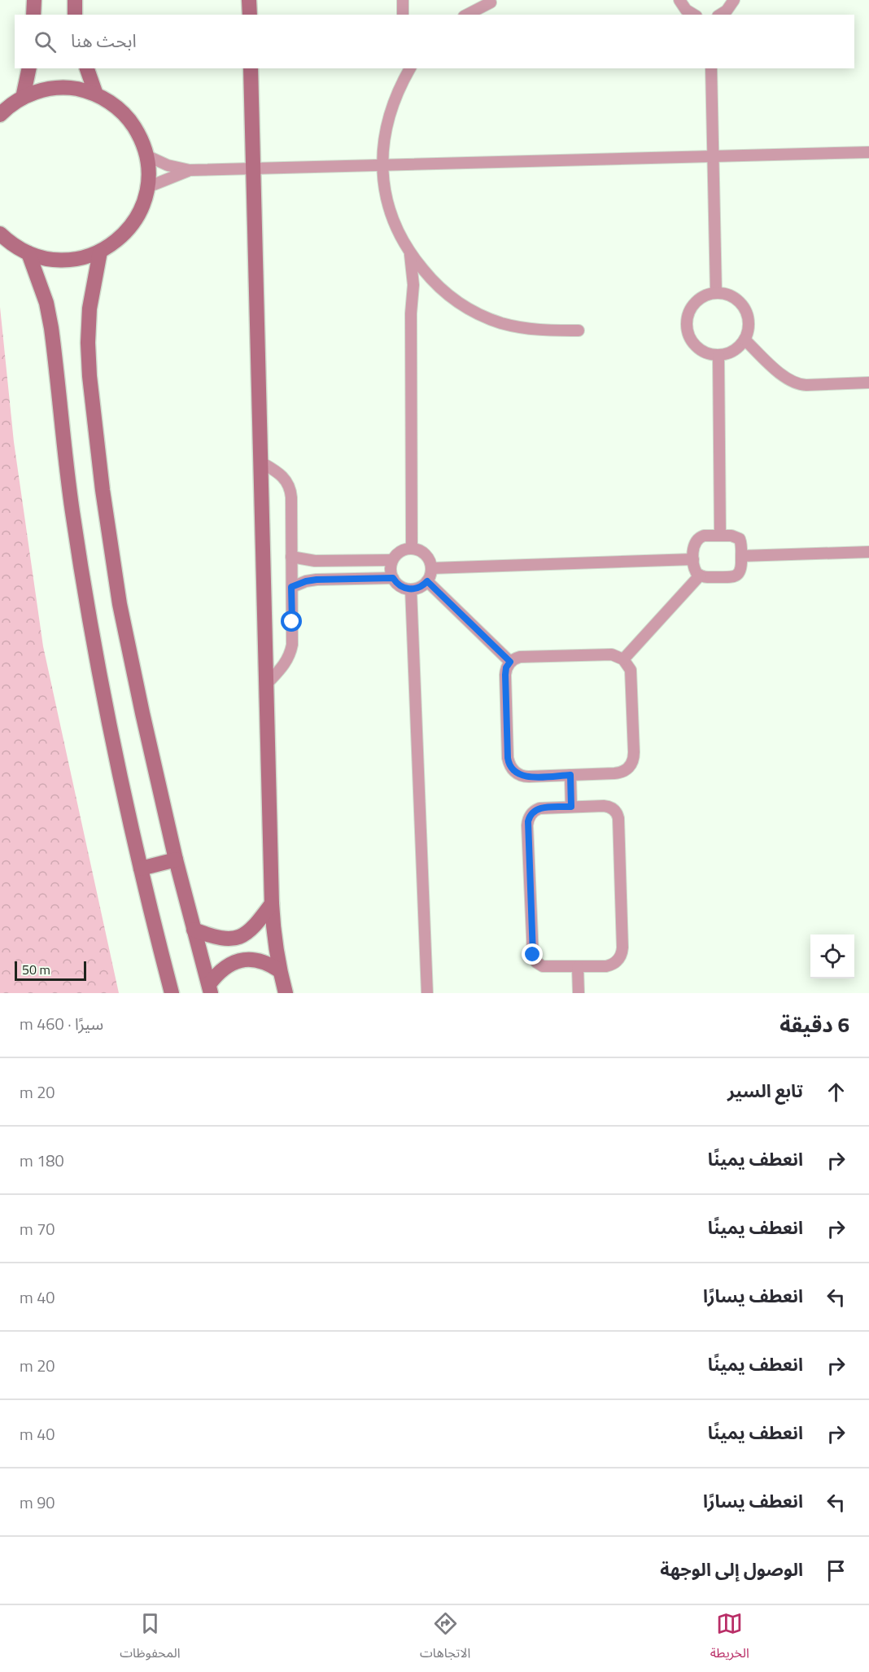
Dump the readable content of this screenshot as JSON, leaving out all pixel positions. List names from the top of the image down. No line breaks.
{"scale_bar":"50 m","page":{"search":"ابحث هنا","scale":"50 m","heading":["6 دقيقة","سيرًا · 460 m"],"list":[["تابع السير","20 m"],["انعطف يمينًا","180 m"],["انعطف يمينًا","70 m"],["انعطف يسارًا","40 m"],["انعطف يمينًا","20 m"],["انعطف يمينًا","40 m"],["انعطف يسارًا","90 m"],"الوصول إلى الوجهة"],"nav":["الخريطة","الاتجاهات","المحفوظات"]}}
